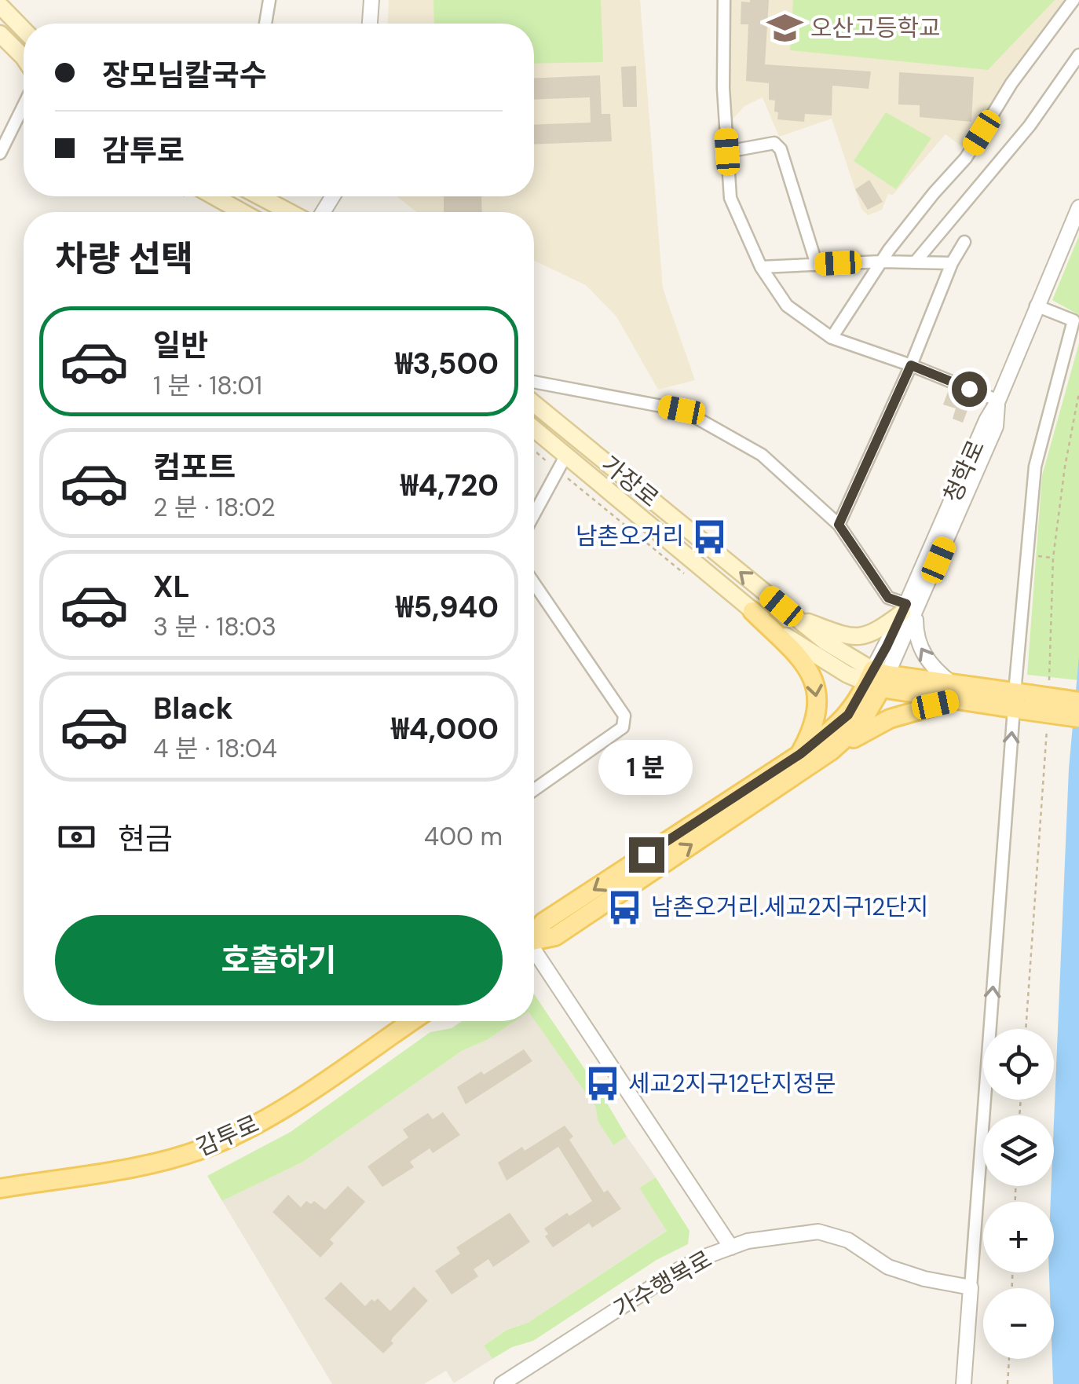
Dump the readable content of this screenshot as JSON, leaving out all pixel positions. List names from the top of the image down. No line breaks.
{"streets":{"main road":["가장로","감투로"],"street":["청학로","가수행복로"]},"crossings":[["청학로","가장로"]],"places":{"school or university":["오산고등학교"],"bus stop":["남촌오거리","남촌오거리.세교2지구12단지","세교2지구12단지정문"]},"page":{"banner":["장모님칼국수","감투로"],"heading":"차량 선택","list":[{"name":"일반","note":"1 분 · 18:01","value":"₩3,500"},{"name":"컴포트","note":"2 분 · 18:02","value":"₩4,720"},{"name":"XL","note":"3 분 · 18:03","value":"₩5,940"},{"name":"Black","note":"4 분 · 18:04","value":"₩4,000"}],"bubble":"1 분","pay":["현금","400 m"],"buttons":"호출하기","map_buttons":["+","−"]}}
